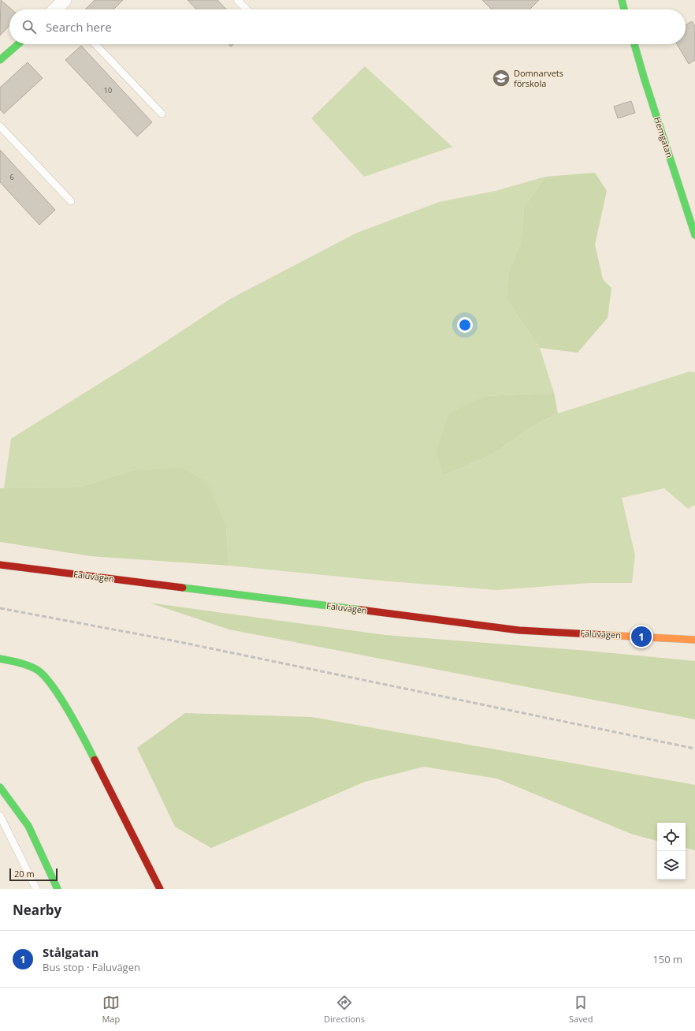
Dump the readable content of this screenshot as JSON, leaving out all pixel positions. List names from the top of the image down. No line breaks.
{"streets":{"street":["Hemgatan","Faluvägen"]},"places":{"school or university":["Domnarvets förskola"]},"house_numbers":["10","6"],"scale_bar":"20 m","page":{"search":"Search here","pins":"1","scale":"20 m","heading":"Nearby","list":[{"mark":"1","name":"Stålgatan","note":"Bus stop · Faluvägen","value":"150 m"}],"nav":["Map","Directions","Saved"]}}
